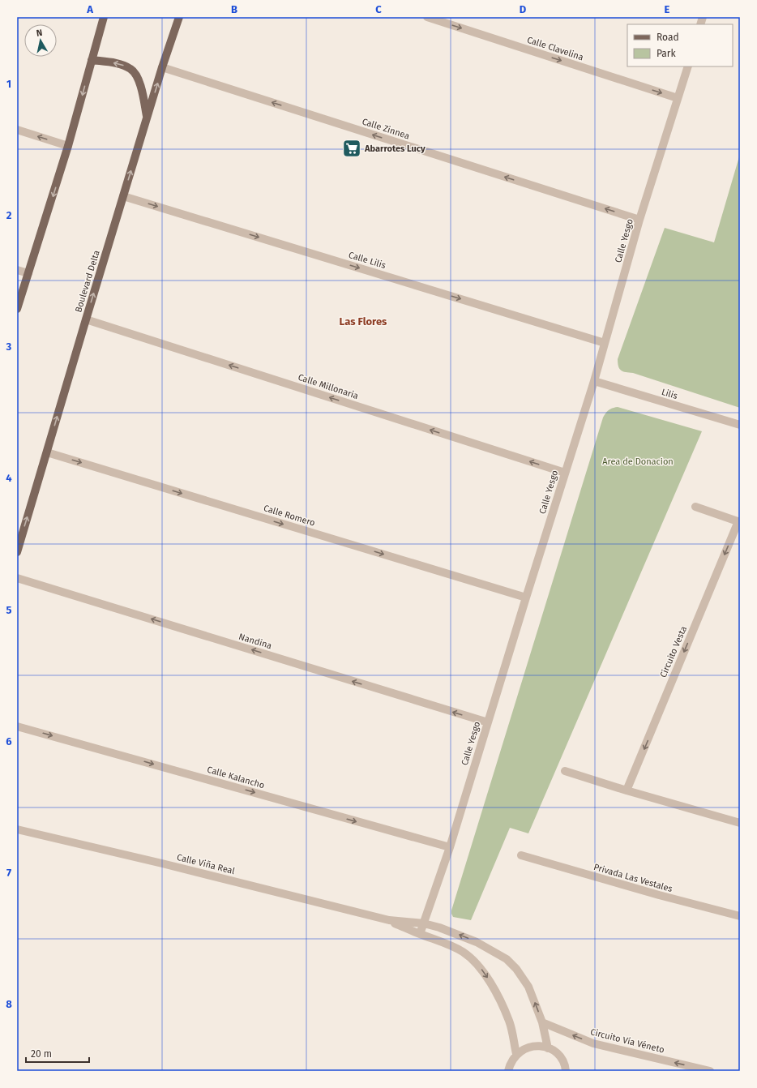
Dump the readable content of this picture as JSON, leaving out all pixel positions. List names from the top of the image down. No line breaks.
{"streets":{"main road":["Boulevard Delta"],"street":["Calle Clavelina","Calle Zinnea","Calle Yesgo","Calle Lilis","Calle Millonaria","Lilis","Calle Romero","Nandina","Circuito Vesta","Calle Kalancho","Calle Viña Real","Privada Las Vestales","Circuito Vía Véneto"]},"crossings":[["Calle Clavelina","Calle Yesgo"],["Calle Zinnea","Calle Yesgo"],["Calle Zinnea","Boulevard Delta"],["Calle Yesgo","Calle Lilis"],["Calle Yesgo","Calle Millonaria"],["Calle Yesgo","Lilis"],["Calle Yesgo","Calle Romero"],["Calle Yesgo","Nandina"],["Calle Yesgo","Calle Kalancho"],["Calle Yesgo","Calle Viña Real"],["Calle Lilis","Boulevard Delta"],["Boulevard Delta","Calle Millonaria"],["Boulevard Delta","Calle Romero"]],"one_way":["Calle Clavelina","Calle Zinnea","Calle Lilis","Calle Millonaria","Calle Romero","Nandina","Circuito Vesta","Calle Kalancho","Circuito Vía Véneto"],"districts":["Las Flores"],"parks":["Area de Donacion"],"places":{"supermarket":["Abarrotes Lucy"]},"legend":["Road","Park"],"scale_bar":"20 m","north":"top","grid":{"columns":["A","B","C","D","E"],"rows":["1","2","3","4","5","6","7","8"]}}
